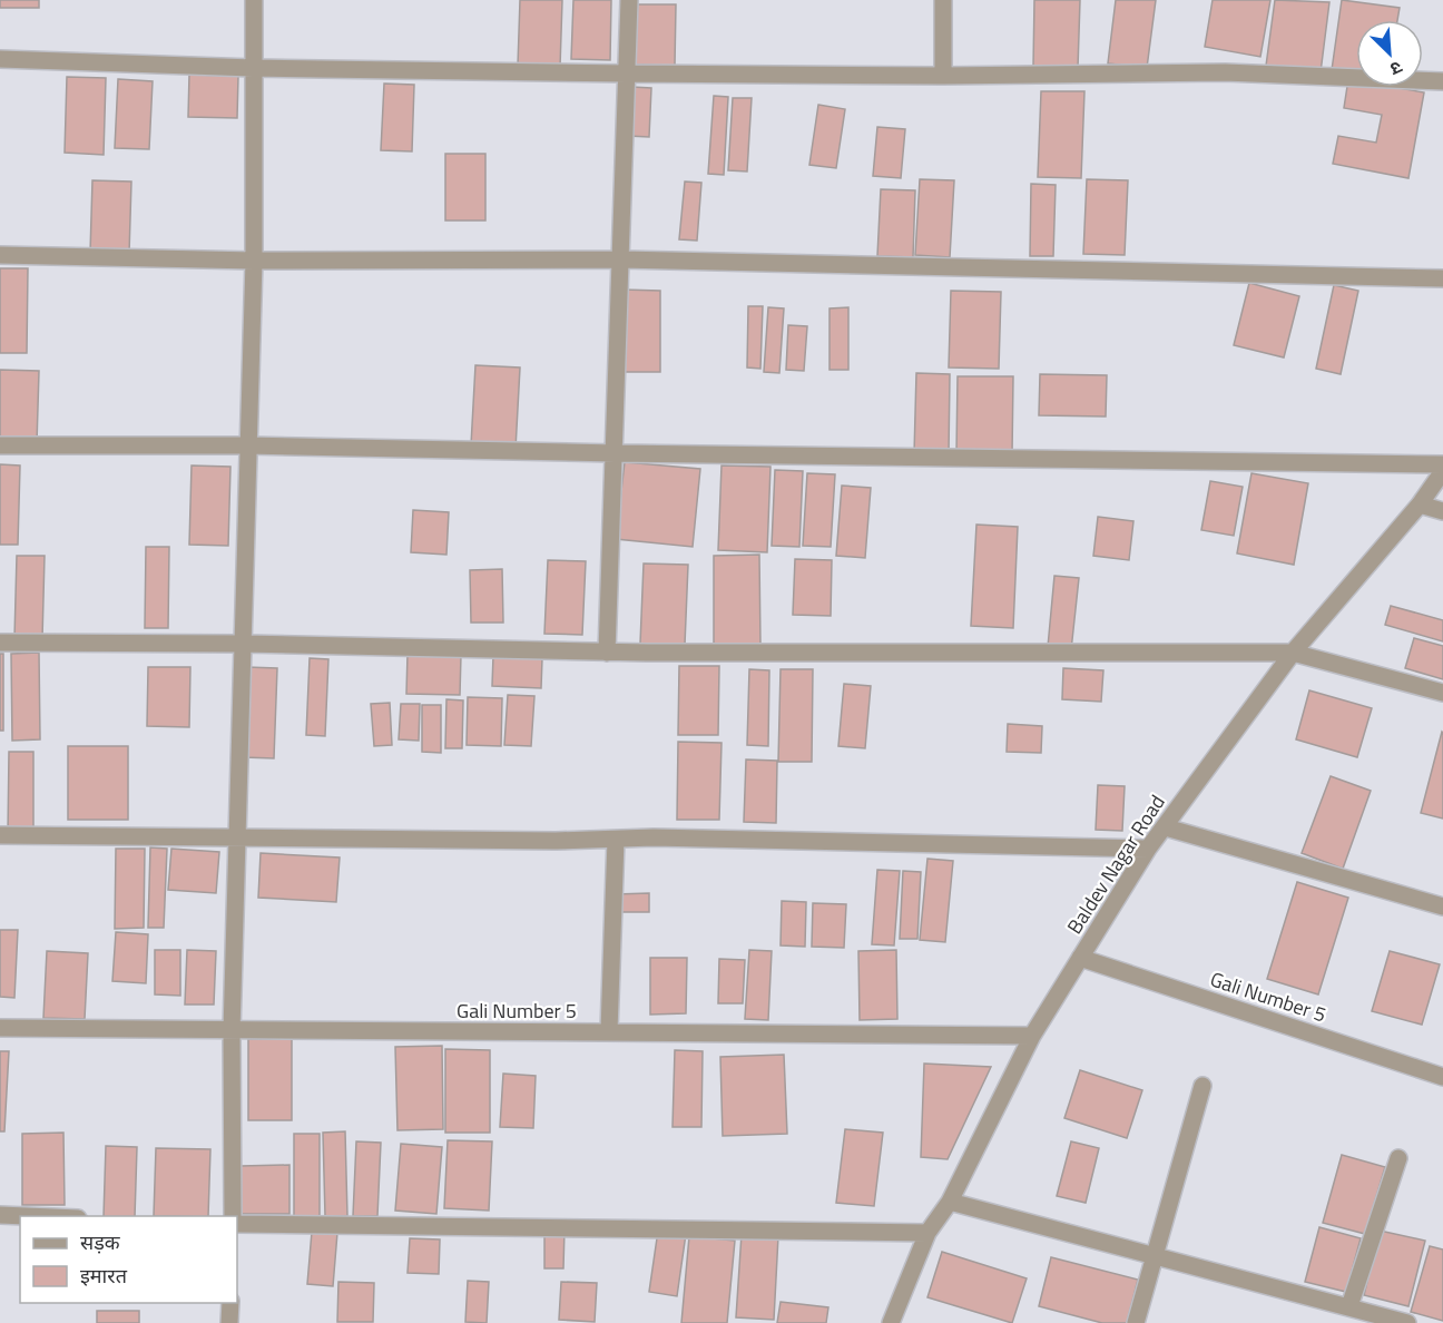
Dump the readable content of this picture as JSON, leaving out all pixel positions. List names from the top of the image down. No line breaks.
{"streets":{"street":["Baldev Nagar Road","Gali Number 5"]},"crossings":[["Baldev Nagar Road","Gali Number 5"]],"legend":["सड़क","इमारत"],"north":"bottom right"}
